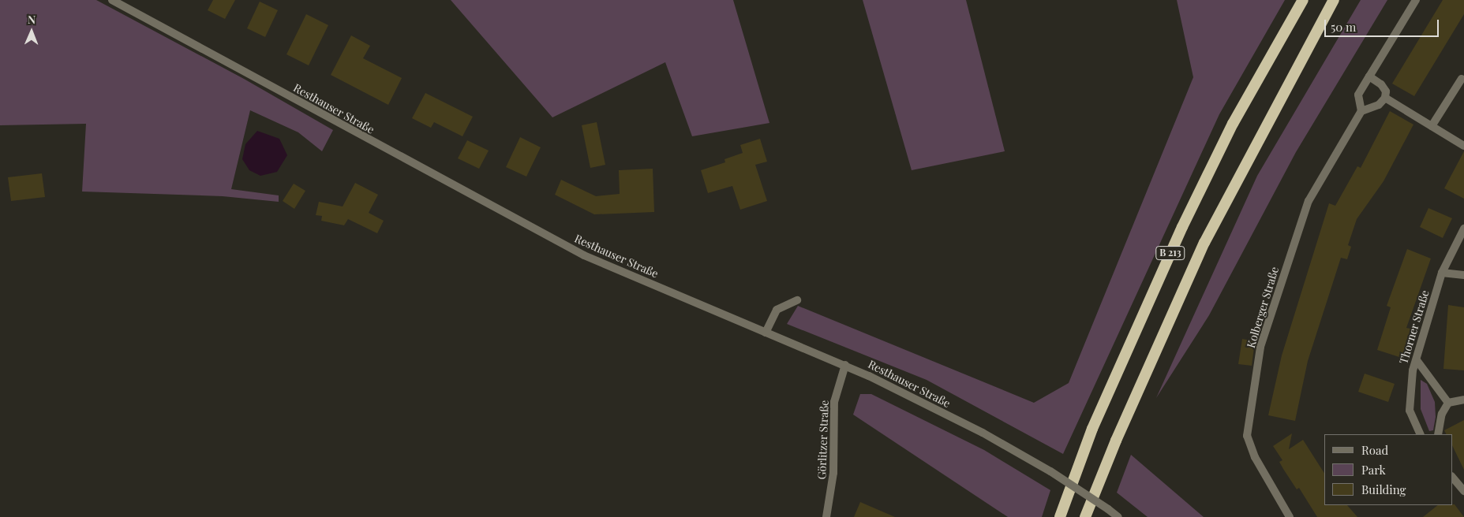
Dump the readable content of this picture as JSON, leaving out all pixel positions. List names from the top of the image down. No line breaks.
{"streets":{"highway":["B 213"],"street":["Resthauser Straße","Kolberger Straße","Thorner Straße","Görlitzer Straße"]},"crossings":[["Resthauser Straße","Görlitzer Straße"]],"legend":["Road","Park","Building"],"scale_bar":"50 m","north":"top"}
